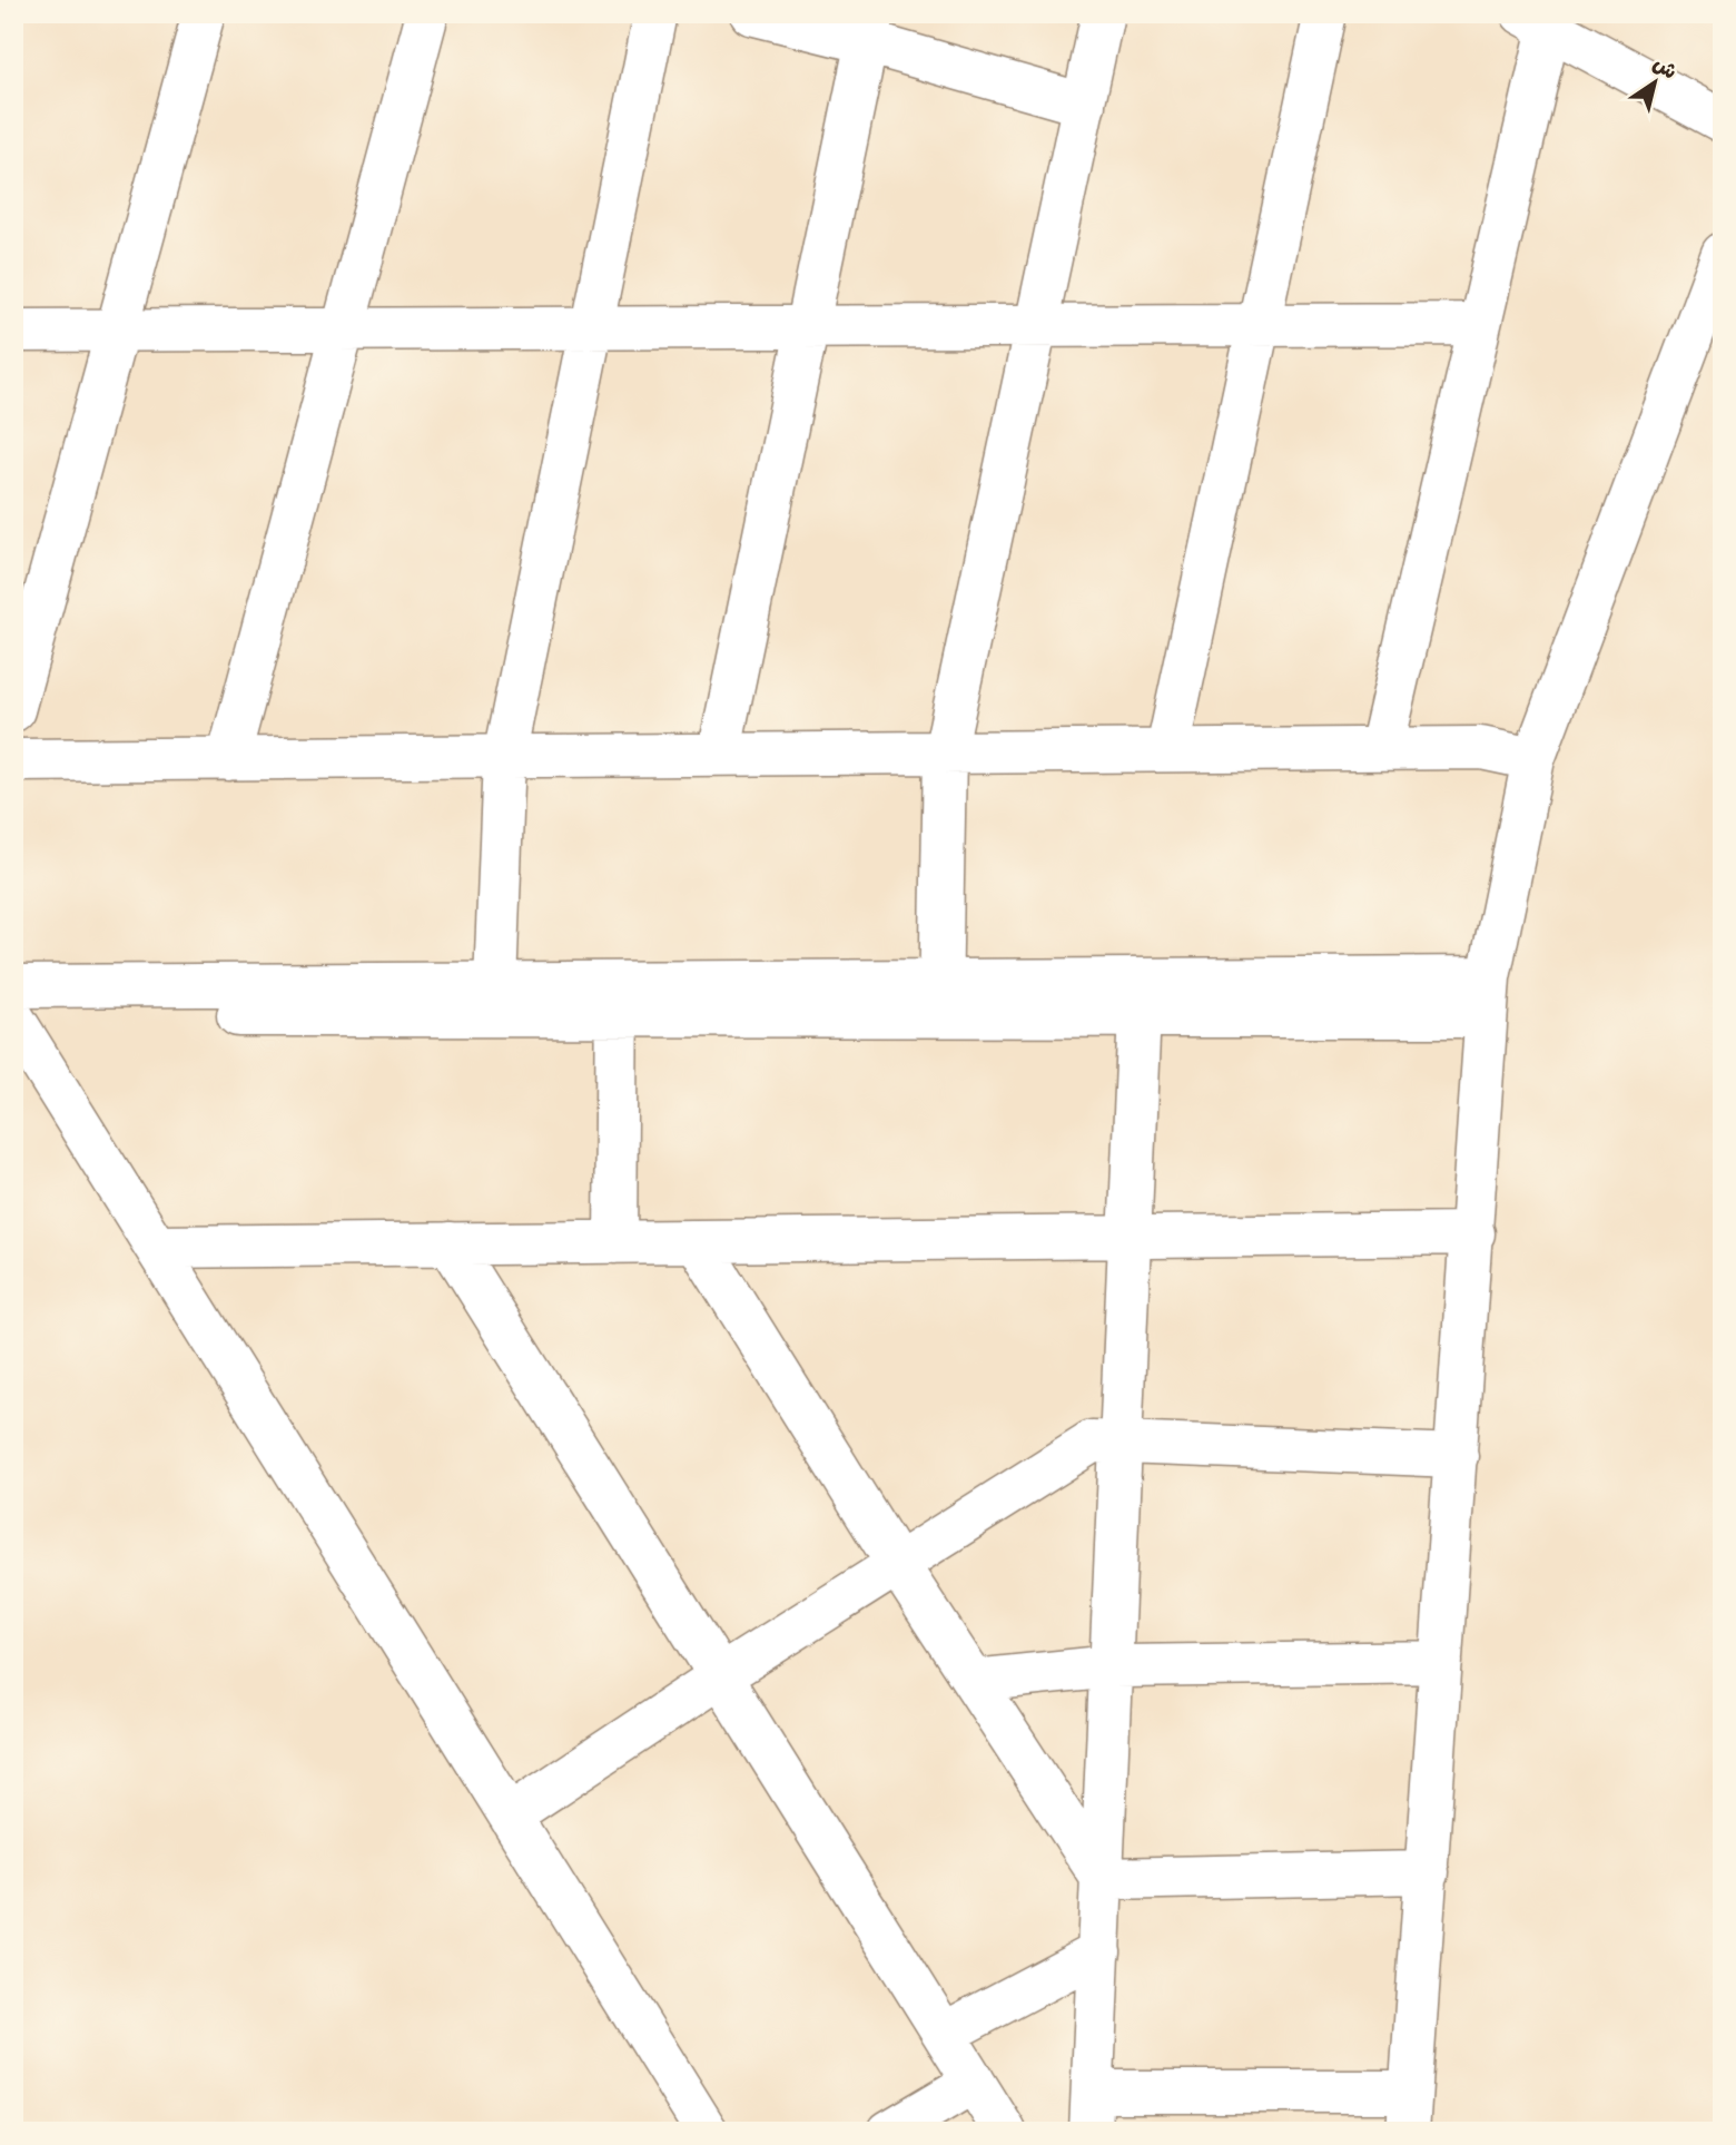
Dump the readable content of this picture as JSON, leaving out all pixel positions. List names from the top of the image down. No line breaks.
{"north":"top right"}
